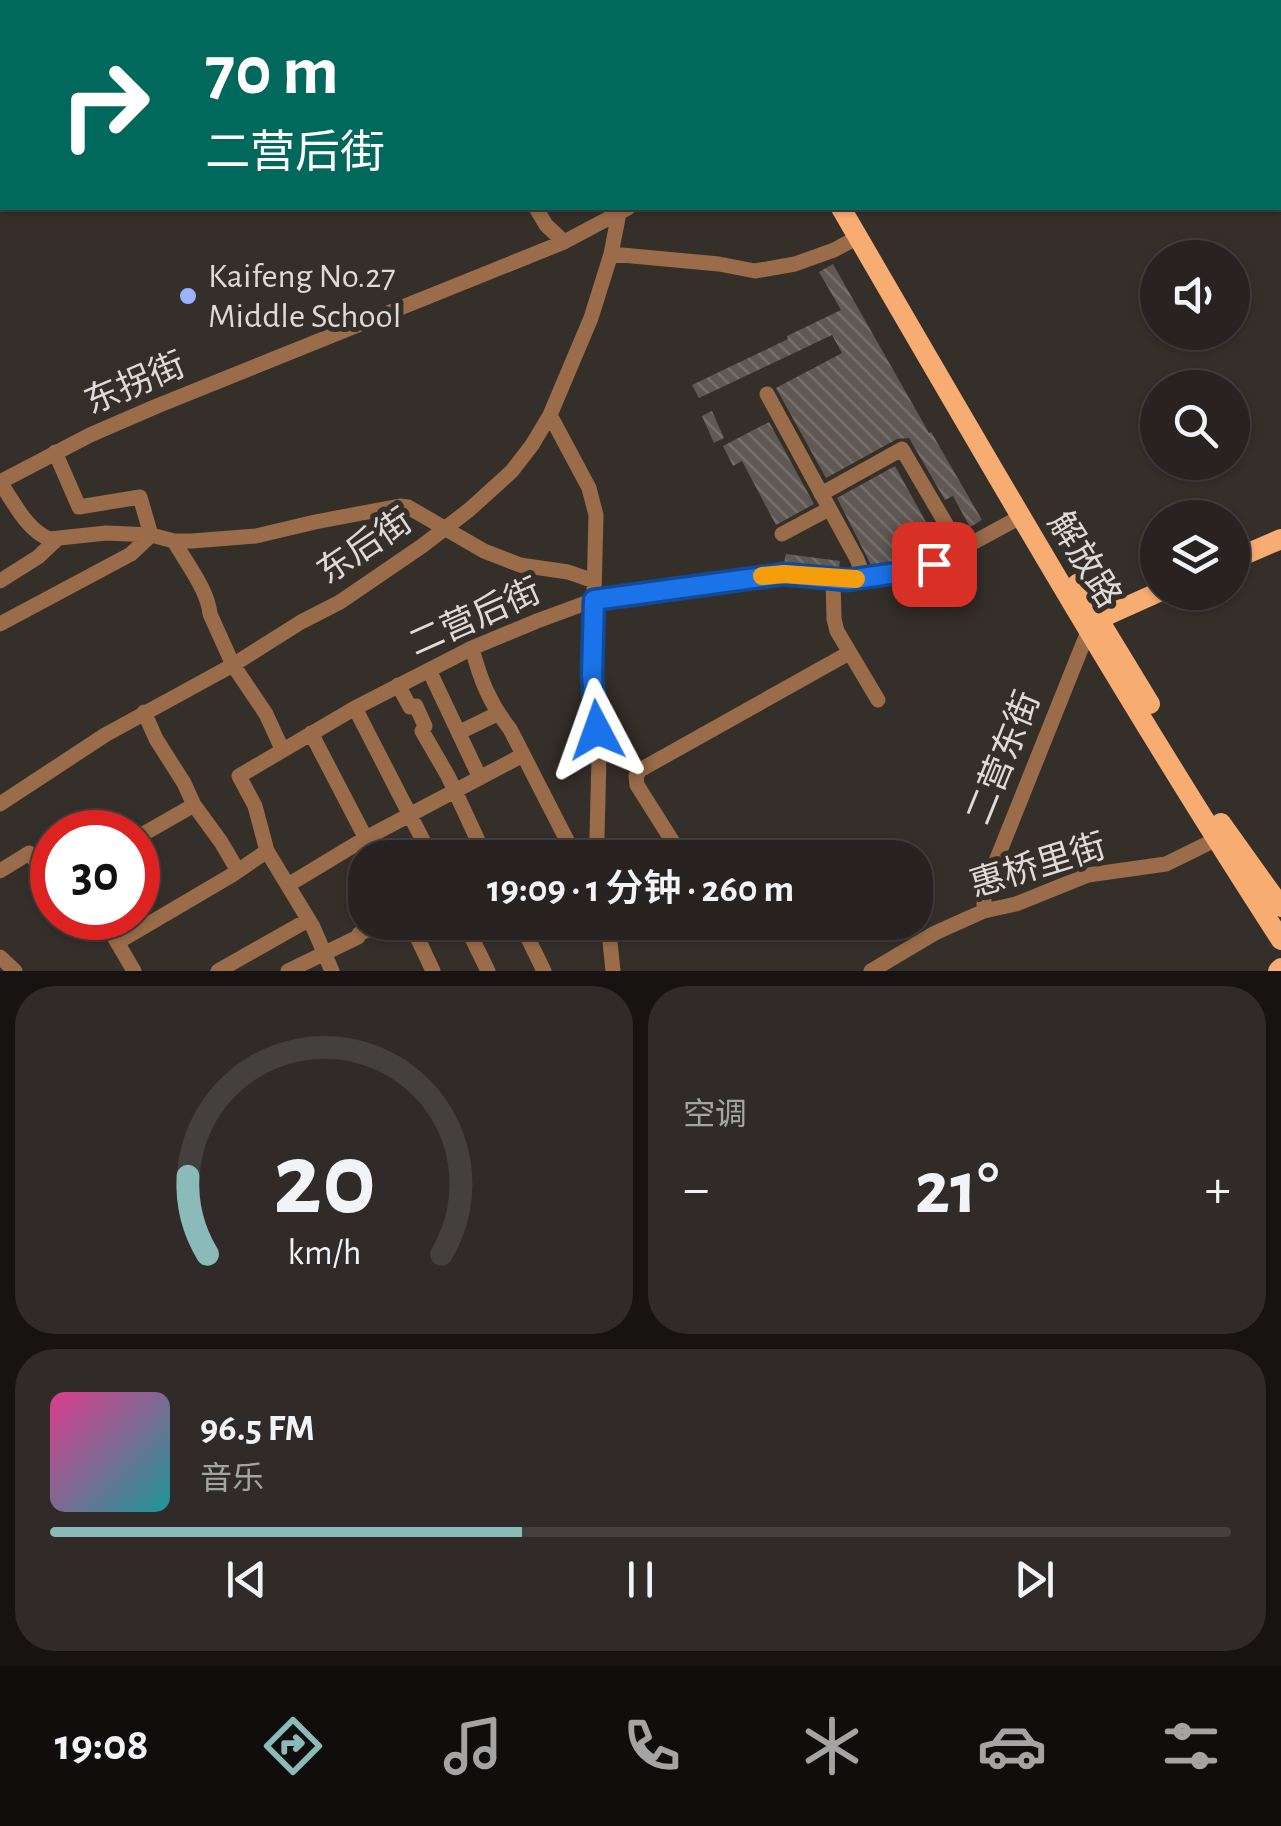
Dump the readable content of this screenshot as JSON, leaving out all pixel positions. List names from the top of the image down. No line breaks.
{"streets":{"main road":["解放路"],"street":["东拐街","东后街","二营后街","二营东街","惠桥里街"]},"crossings":[["东拐街","东后街"],["解放路","二营后街"],["解放路","二营东街"],["解放路","惠桥里街"],["二营东街","惠桥里街"]],"places":["Kaifeng No.27 Middle School"],"page":{"turn":["70 m","二营后街"],"limit":"30","trip":"19:09 · 1 分钟 · 260 m","tile":"空调","heat":["−","21°","+"],"song":["96.5 FM","音乐"],"tabs":"19:08","gauge":["20","km/h"]}}
